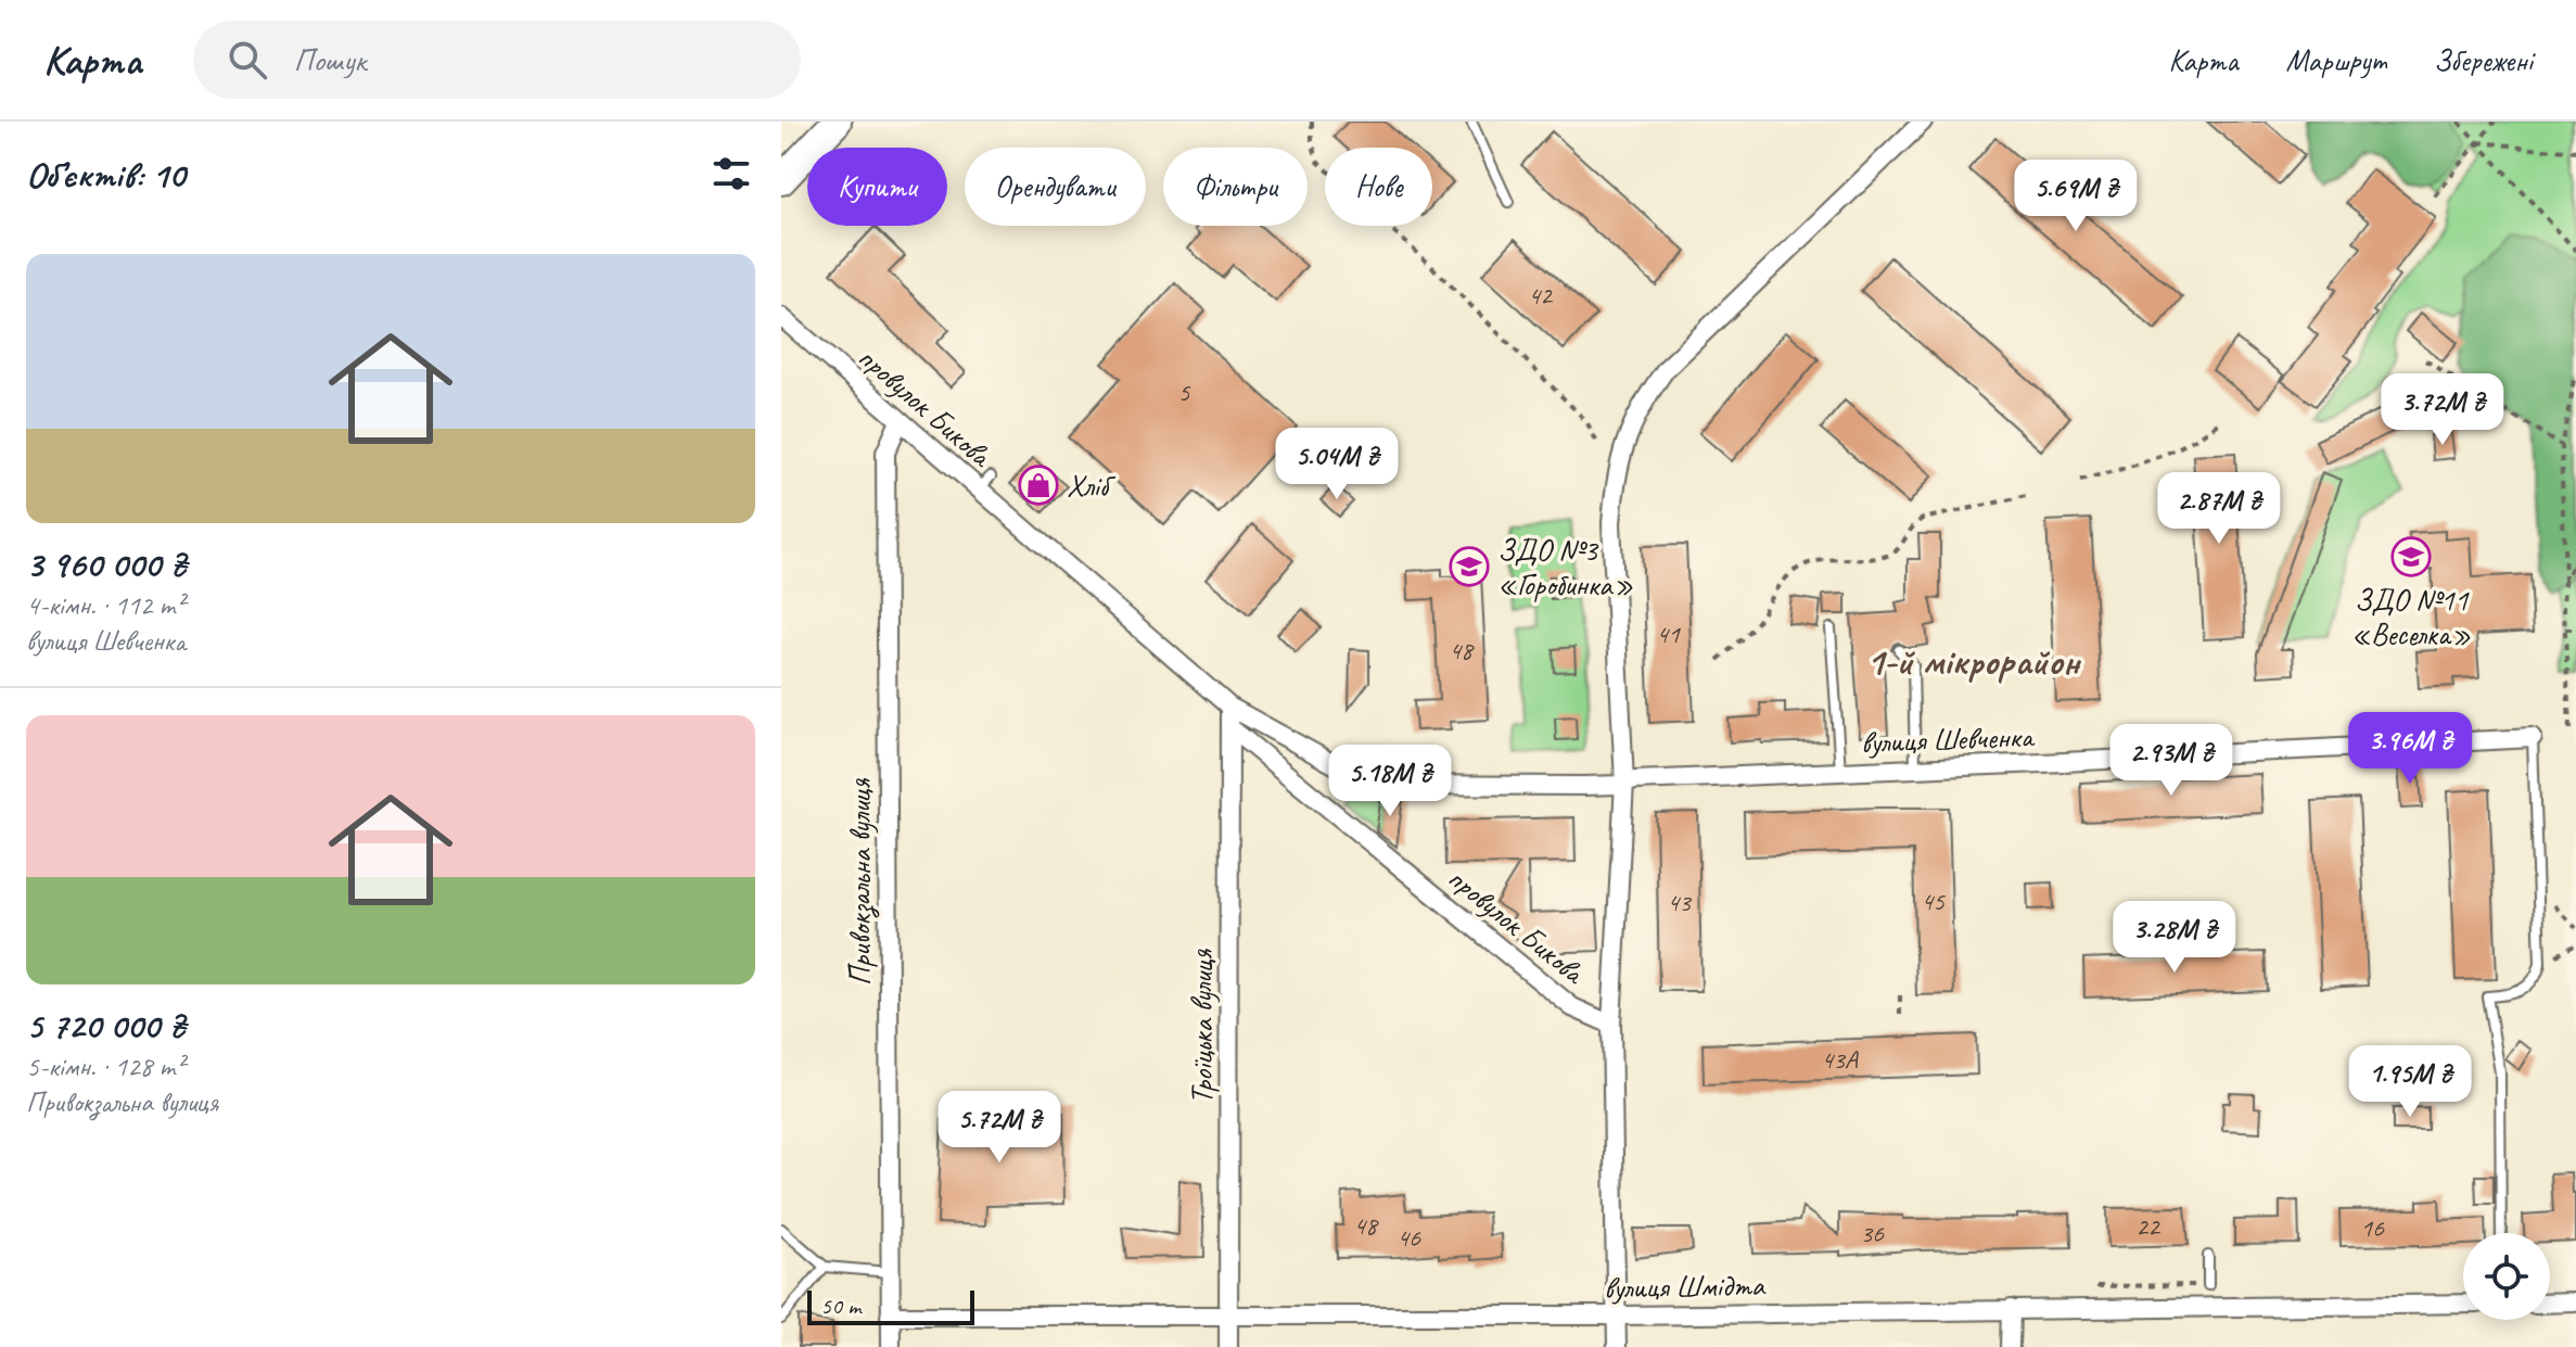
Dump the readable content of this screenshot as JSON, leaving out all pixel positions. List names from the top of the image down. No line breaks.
{"streets":{"street":["провулок Бикова","вулиця Шевченка","Привокзальна вулиця","Троїцька вулиця","вулиця Шмідта"]},"crossings":[["провулок Бикова","вулиця Шевченка"],["провулок Бикова","Привокзальна вулиця"],["провулок Бикова","Троїцька вулиця"],["вулиця Шевченка","Троїцька вулиця"],["Привокзальна вулиця","вулиця Шмідта"],["Троїцька вулиця","вулиця Шмідта"]],"districts":["1-й мікрорайон"],"places":{"shop":["Хліб"],"school or university":["ЗДО №11 «Веселка»","ЗДО №3 «Горобинка»"]},"house_numbers":["42","5","41","48","45","43","43А","48","22","16","36","46"],"scale_bar":"50 m","page":{"header":"Карта","search":"Пошук","nav":["Карта","Маршрут","Збережені"],"heading":"Об’єктів: 10","chip":["Купити","Орендувати","Фільтри","Нове"],"price":["5.69M ₴","3.72M ₴","5.04M ₴","2.87M ₴","3.96M ₴","2.93M ₴","5.18M ₴","3.28M ₴","1.95M ₴","5.72M ₴"],"list":[{"name":"3 960 000 ₴","note":"4-кімн. · 112 m² · вулиця Шевченка"},{"name":"5 720 000 ₴","note":"5-кімн. · 128 m² · Привокзальна вулиця"}],"scale":"50 m"}}
